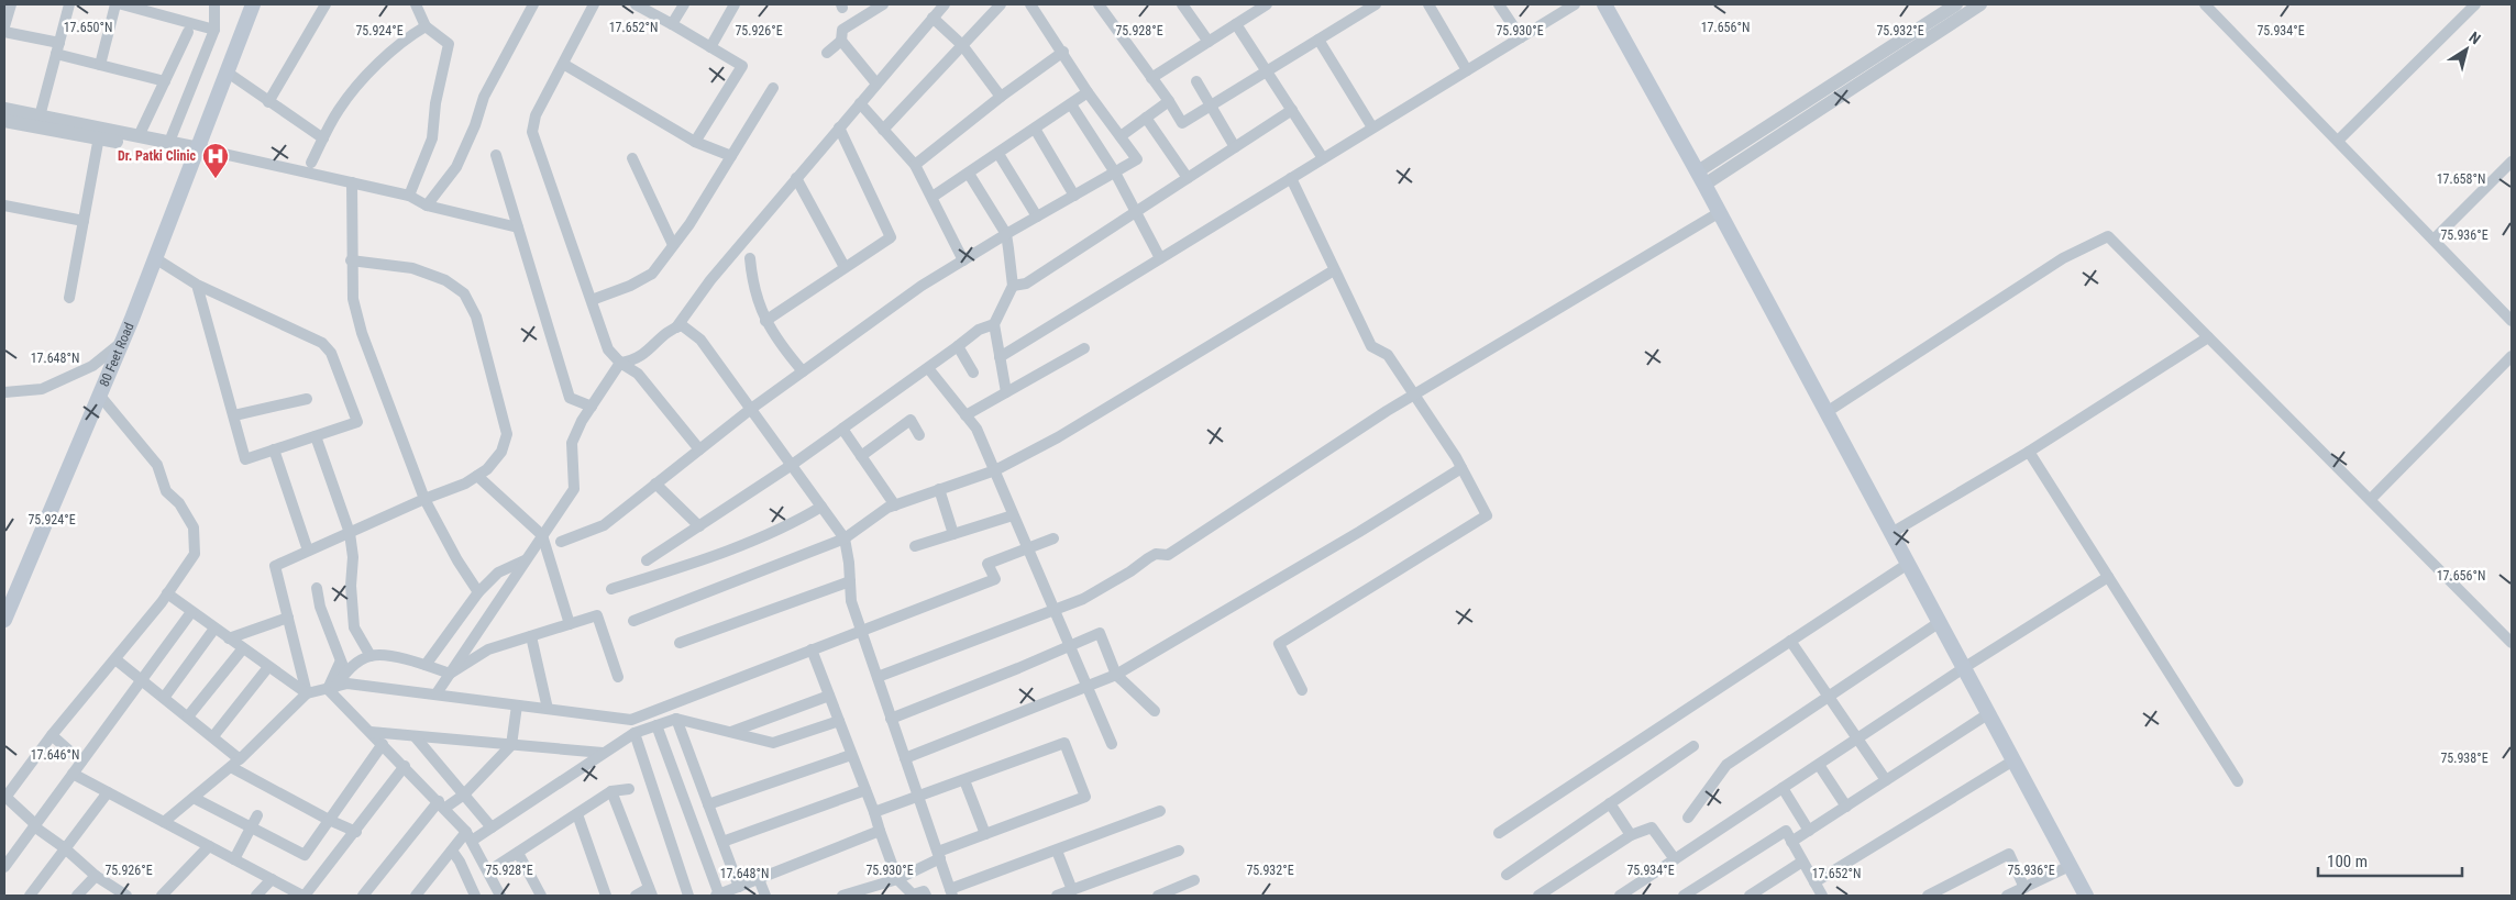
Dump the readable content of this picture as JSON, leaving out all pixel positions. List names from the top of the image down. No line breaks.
{"streets":{"main road":["80 Feet Road"]},"places":{"hospital":["Dr. Patki Clinic"]},"scale_bar":"100 m","north":"top right","coordinates":["17.650°N","17.652°N","17.656°N","75.924°E","75.926°E","75.928°E","75.930°E","75.932°E","75.934°E","17.658°N","75.936°E","17.648°N","17.646°N","75.938°E"]}
